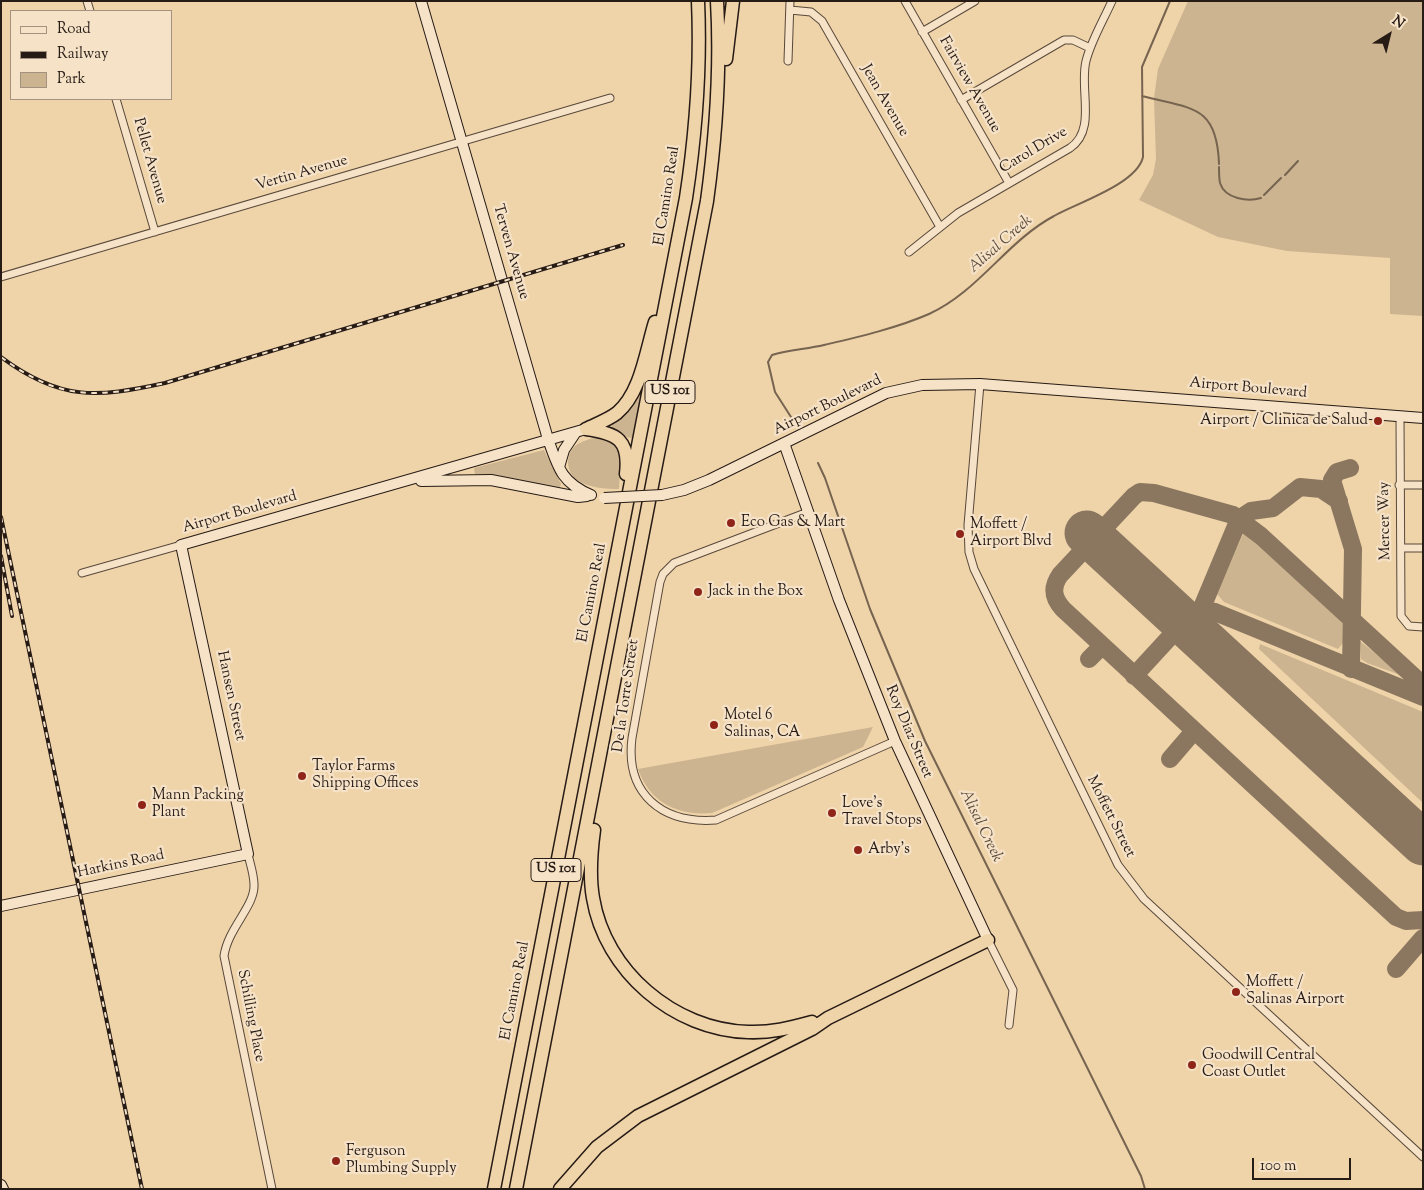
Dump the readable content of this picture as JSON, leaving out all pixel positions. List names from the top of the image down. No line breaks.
{"streets":{"highway":["El Camino Real","US 101"],"main road":["Terven Avenue","Airport Boulevard","Hansen Street","Roy Diaz Street","Harkins Road"],"street":["Fairview Avenue","Jean Avenue","Carol Drive","Pellet Avenue","Vertin Avenue","Mercer Way","De la Torre Street","Moffett Street","Schilling Place"]},"crossings":[["Fairview Avenue","Carol Drive"],["Jean Avenue","Carol Drive"],["Pellet Avenue","Vertin Avenue"],["Vertin Avenue","Terven Avenue"],["Terven Avenue","Airport Boulevard"],["Airport Boulevard","Mercer Way"],["Airport Boulevard","Hansen Street"],["Airport Boulevard","Roy Diaz Street"],["Airport Boulevard","Moffett Street"],["Hansen Street","Harkins Road"],["Hansen Street","Schilling Place"],["De la Torre Street","Roy Diaz Street"],["Harkins Road","Schilling Place"]],"water":["Alisal Creek"],"places":["Airport / Clinica de Salud","Eco Gas & Mart","Moffett / Airport Blvd","Jack in the Box","Motel 6 Salinas, CA","Taylor Farms Shipping Offices","Mann Packing Plant","Love's Travel Stops","Arby's","Moffett / Salinas Airport","Goodwill Central Coast Outlet","Ferguson Plumbing Supply"],"legend":["Road","Railway","Park"],"scale_bar":"100 m","north":"top right"}
